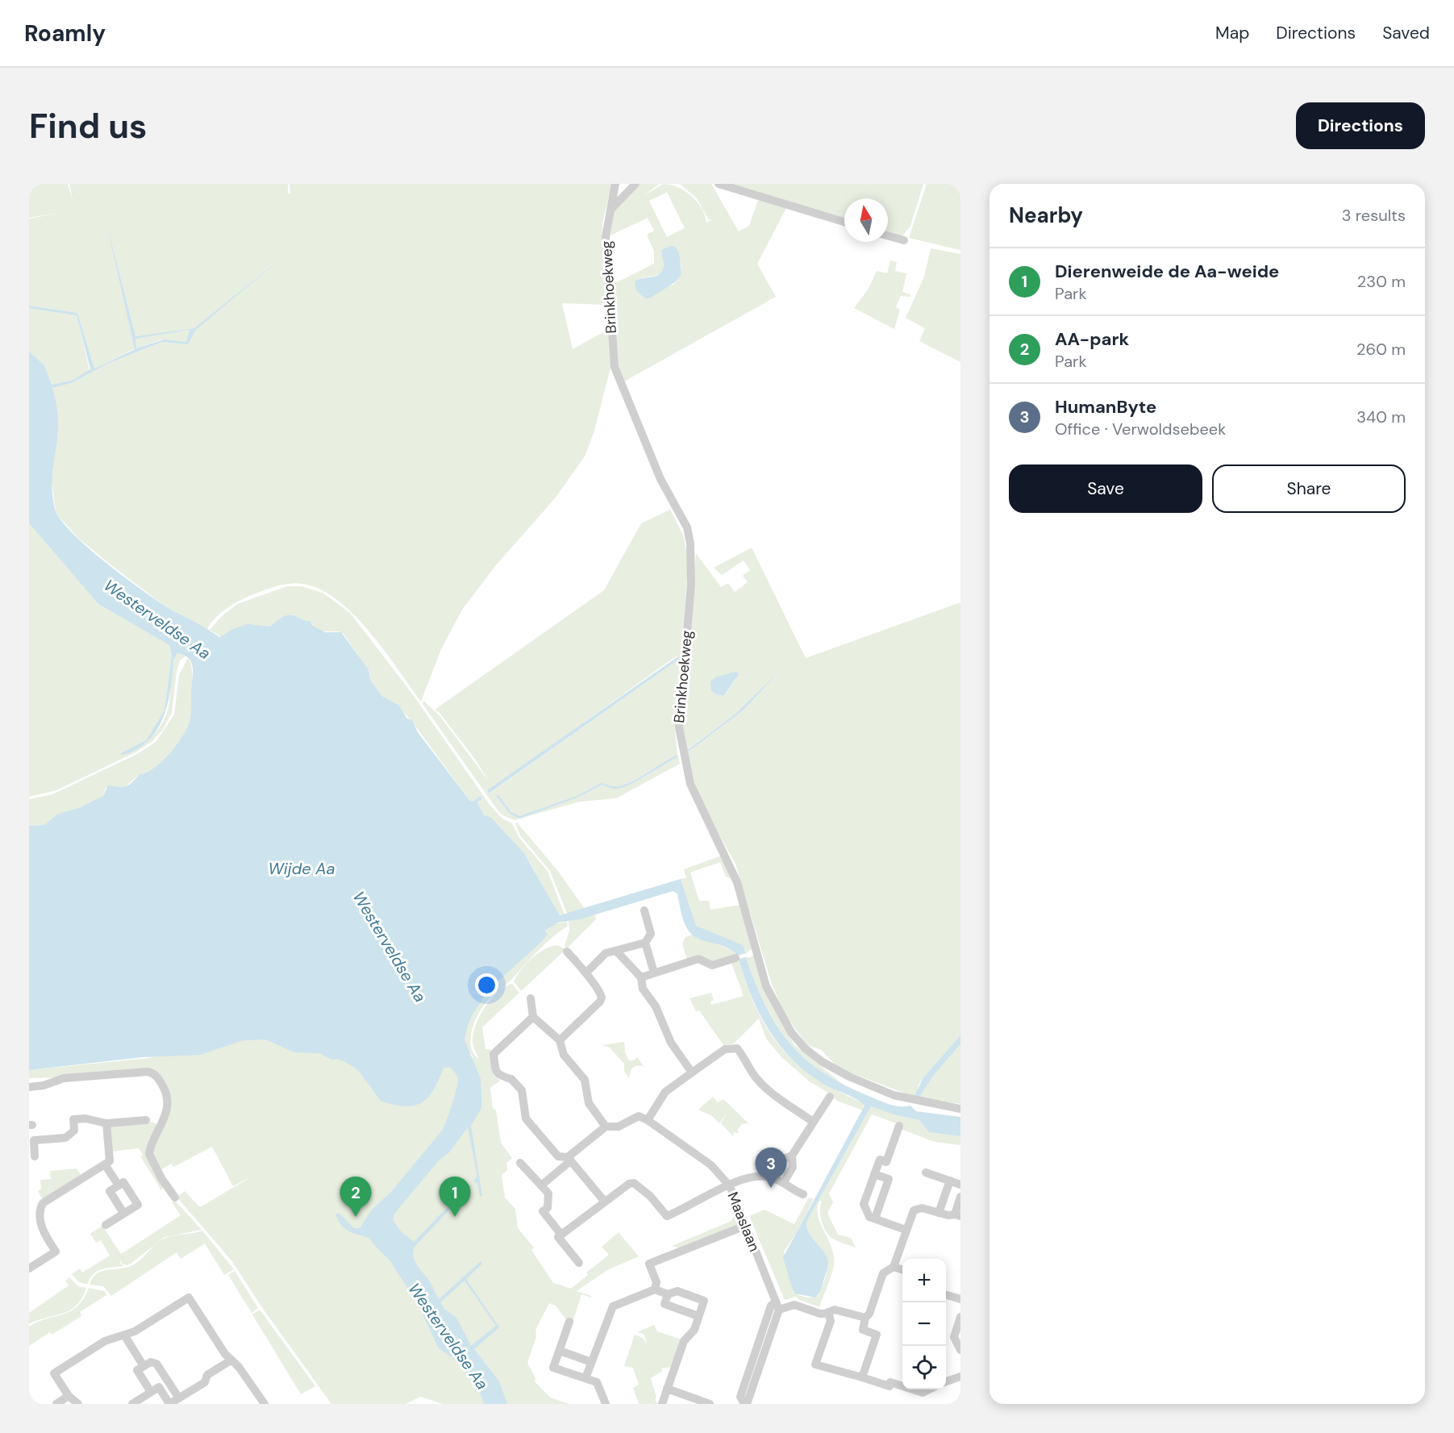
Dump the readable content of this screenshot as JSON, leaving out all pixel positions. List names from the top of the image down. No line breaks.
{"streets":{"street":["Brinkhoekweg","Maaslaan"]},"water":["Westerveldse Aa","Wijde Aa"],"north":"top","page":{"header":"Roamly","nav":["Map","Directions","Saved"],"buttons":["Directions",["Save","Share"]],"title":"Find us","heading":["Nearby","3 results"],"list":[{"mark":"1","name":"Dierenweide de Aa-weide","note":"Park","value":"230 m"},{"mark":"2","name":"AA-park","note":"Park","value":"260 m"},{"mark":"3","name":"HumanByte","note":"Office · Verwoldsebeek","value":"340 m"}],"pins":["3","1","2"],"map_buttons":["+","−"]}}
